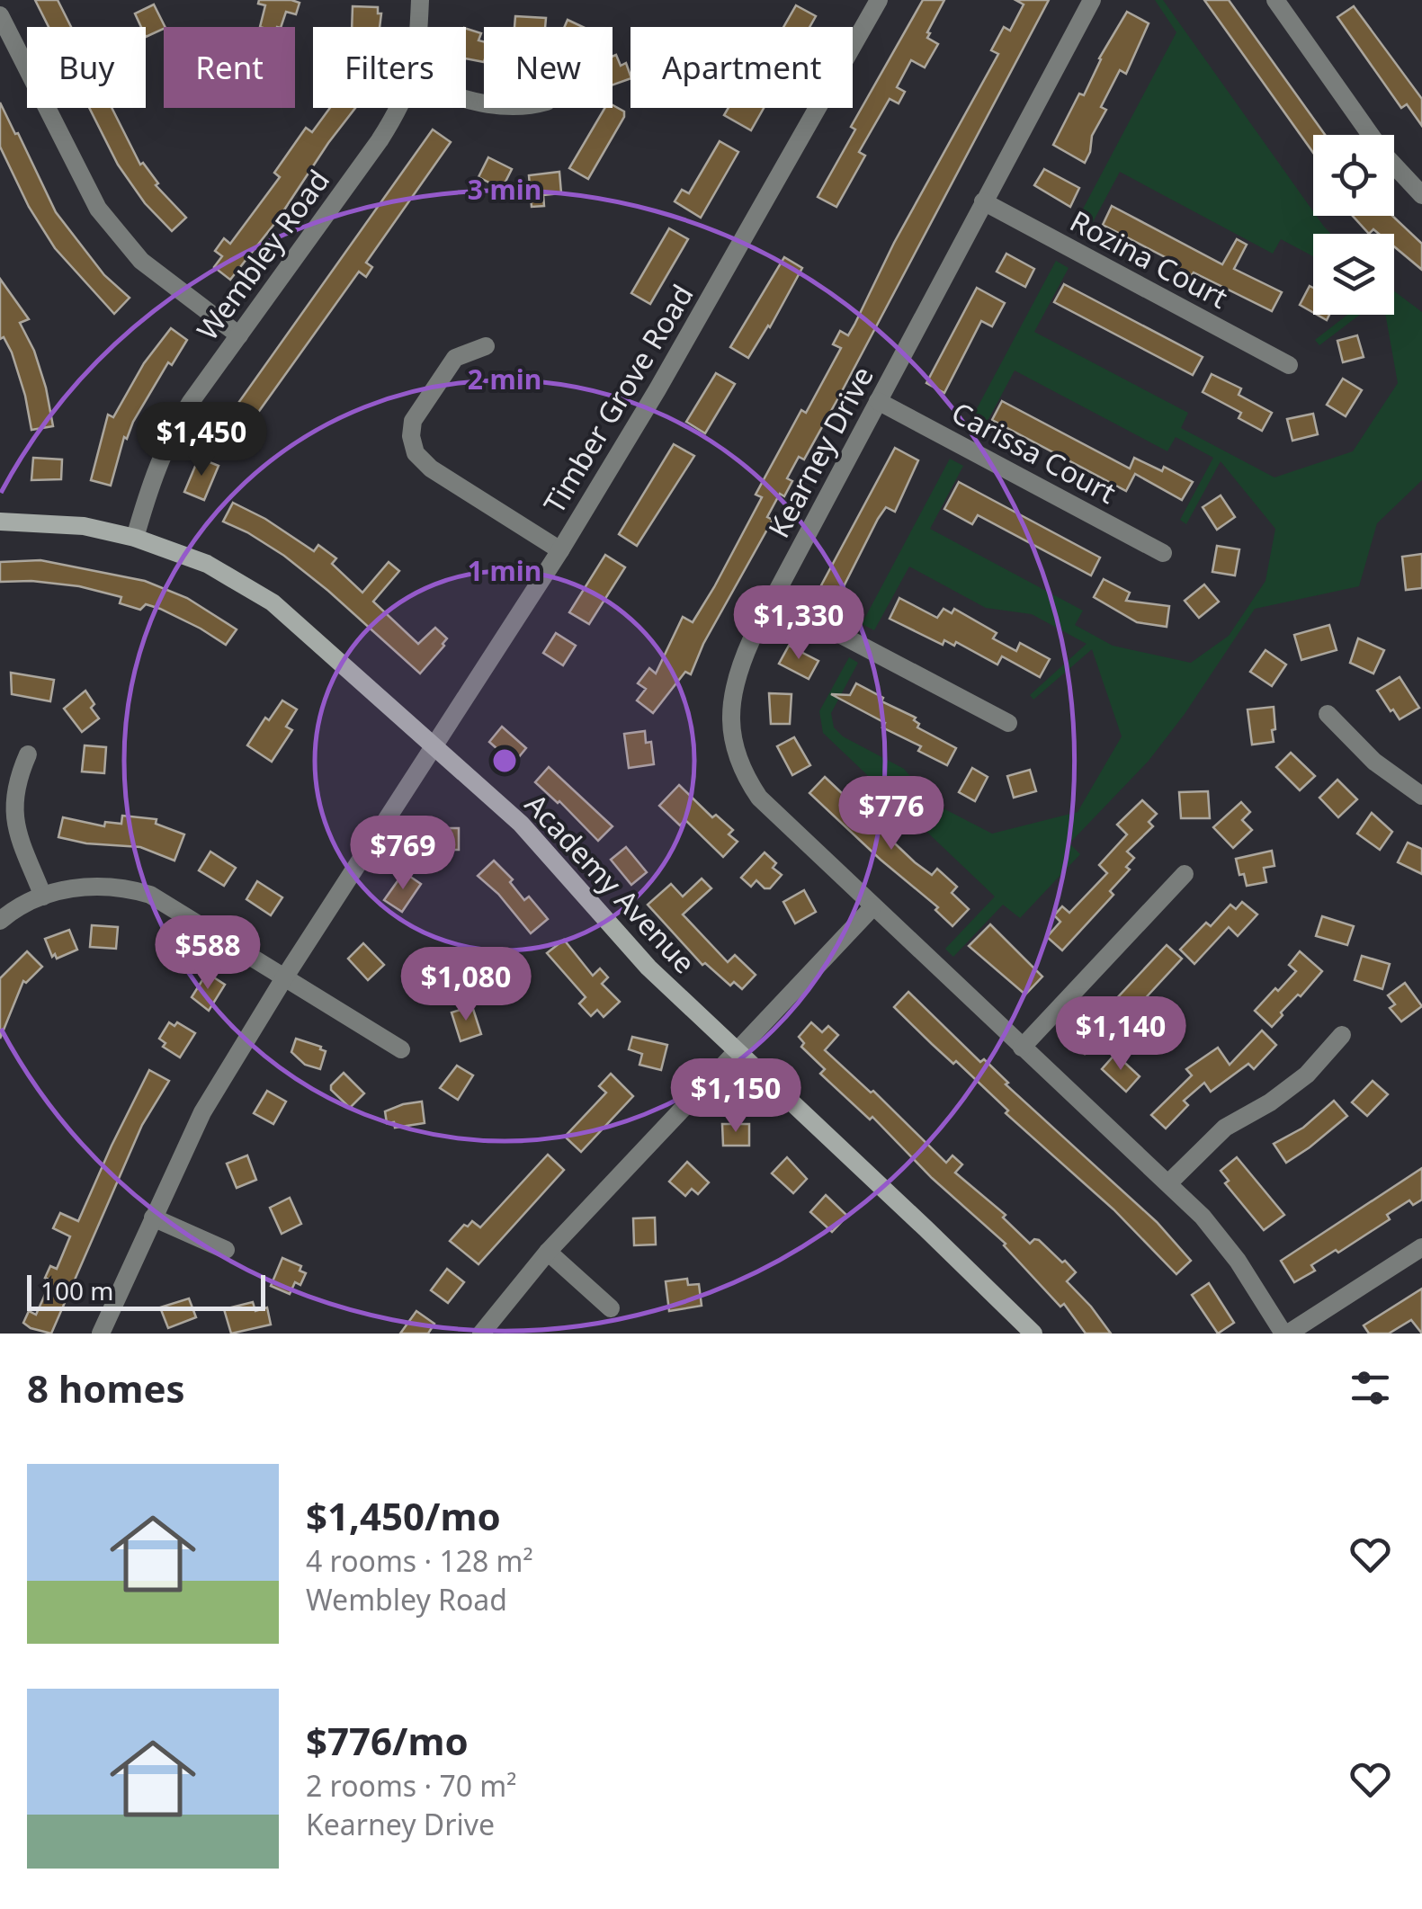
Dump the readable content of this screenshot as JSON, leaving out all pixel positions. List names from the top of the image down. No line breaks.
{"streets":{"street":["Wembley Road","Rozina Court","Timber Grove Road","Kearney Drive","Carissa Court","Academy Avenue"]},"crossings":[["Wembley Road","Academy Avenue"],["Rozina Court","Kearney Drive"],["Timber Grove Road","Academy Avenue"],["Kearney Drive","Carissa Court"]],"scale_bar":"100 m","page":{"chip":["Buy","Rent","Filters","New","Apartment"],"price":["$1,450","$1,330","$776","$769","$588","$1,080","$1,140","$1,150"],"scale":"100 m","heading":"8 homes","list":[{"name":"$1,450/mo","note":"4 rooms · 128 m² · Wembley Road"},{"name":"$776/mo","note":"2 rooms · 70 m² · Kearney Drive"}]},"rings":["3 min","2 min","1 min"]}
